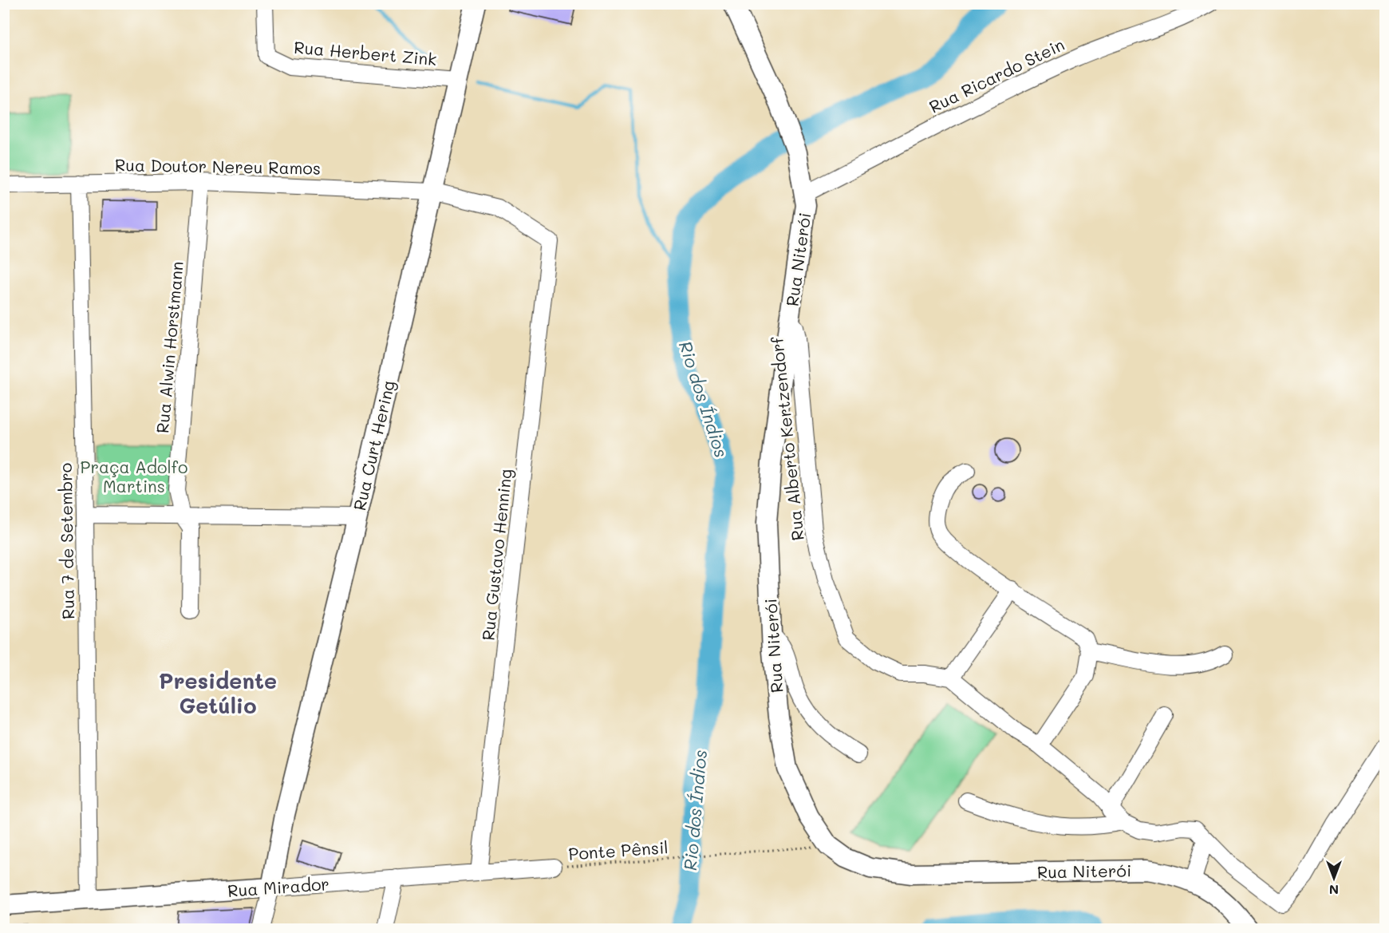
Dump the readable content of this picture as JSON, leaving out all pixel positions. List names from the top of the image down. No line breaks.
{"streets":{"main road":["Rua Niterói","Rua Curt Hering","Rua Mirador"],"street":["Rua Herbert Zink","Rua Ricardo Stein","Rua Doutor Nereu Ramos","Rua Alwin Horstmann","Rua Alberto Kertzendorf","Rua 7 de Setembro","Rua Gustavo Henning"],"path":["Ponte Pênsil"]},"crossings":[["Rua Herbert Zink","Rua Curt Hering"],["Rua Ricardo Stein","Rua Niterói"],["Rua Doutor Nereu Ramos","Rua Alwin Horstmann"],["Rua Doutor Nereu Ramos","Rua Curt Hering"],["Rua Doutor Nereu Ramos","Rua 7 de Setembro"],["Rua Doutor Nereu Ramos","Rua Gustavo Henning"],["Rua Niterói","Rua Alberto Kertzendorf"],["Rua Niterói","Ponte Pênsil"],["Rua Curt Hering","Rua Mirador"],["Rua 7 de Setembro","Rua Mirador"],["Rua Gustavo Henning","Rua Mirador"],["Ponte Pênsil","Rua Mirador"]],"districts":["Presidente Getúlio"],"water":["Rio dos Índios"],"parks":["Praça Adolfo Martins"],"north":"bottom"}
